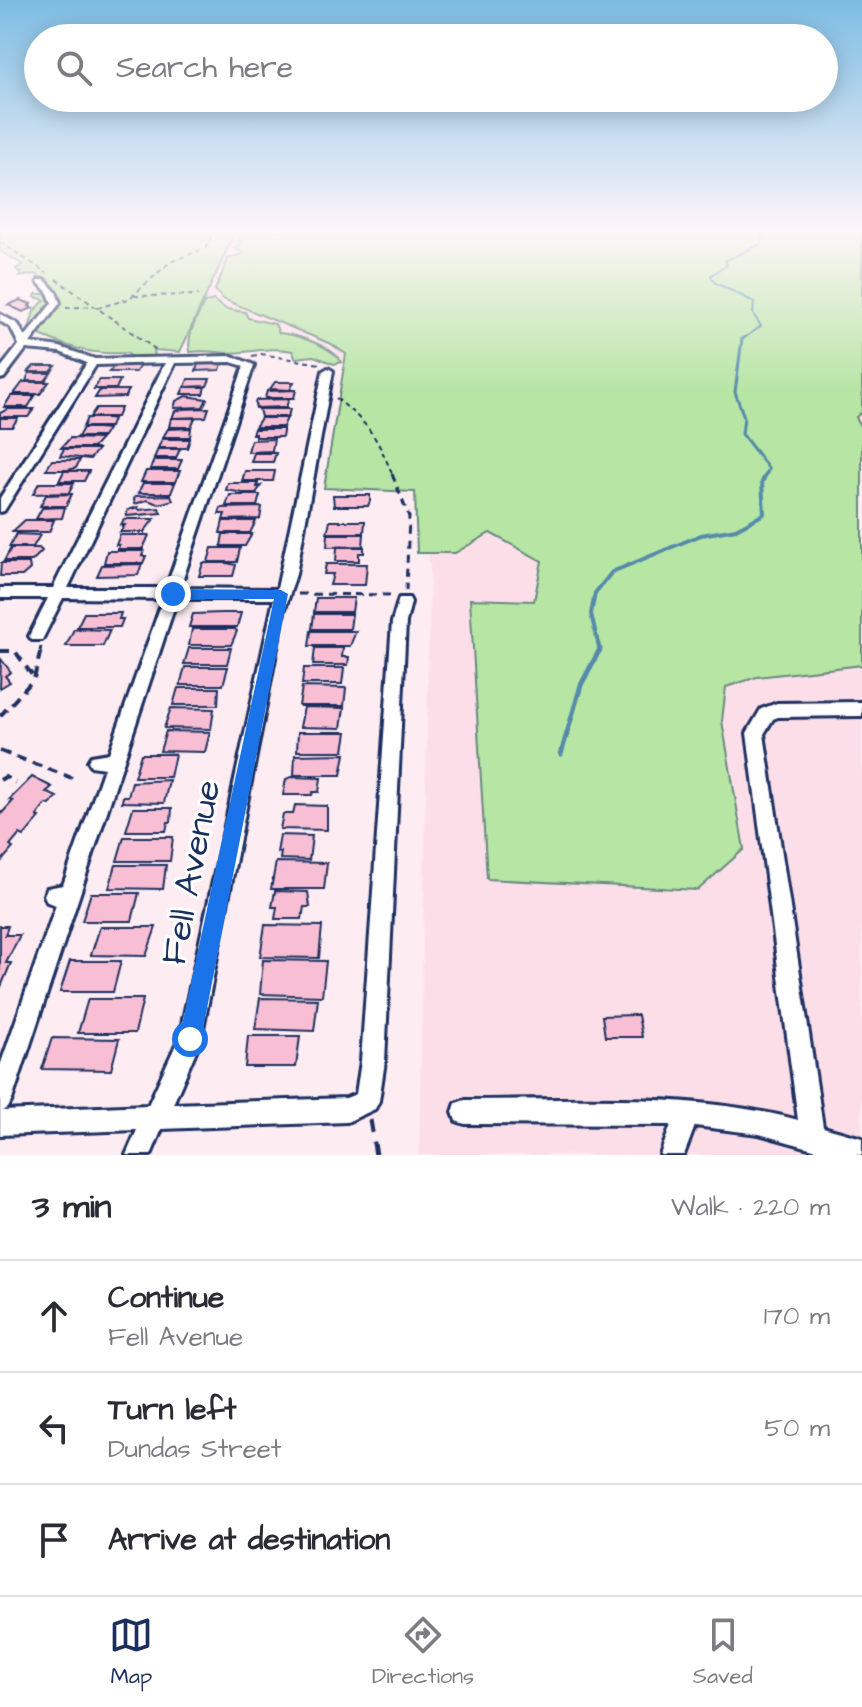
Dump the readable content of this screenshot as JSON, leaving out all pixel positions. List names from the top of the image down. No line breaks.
{"streets":{"street":["Fell Avenue"]},"page":{"search":"Search here","heading":["3 min","Walk · 220 m"],"list":[["Continue","Fell Avenue","170 m"],["Turn left","Dundas Street","50 m"],"Arrive at destination"],"nav":["Map","Directions","Saved"]}}
